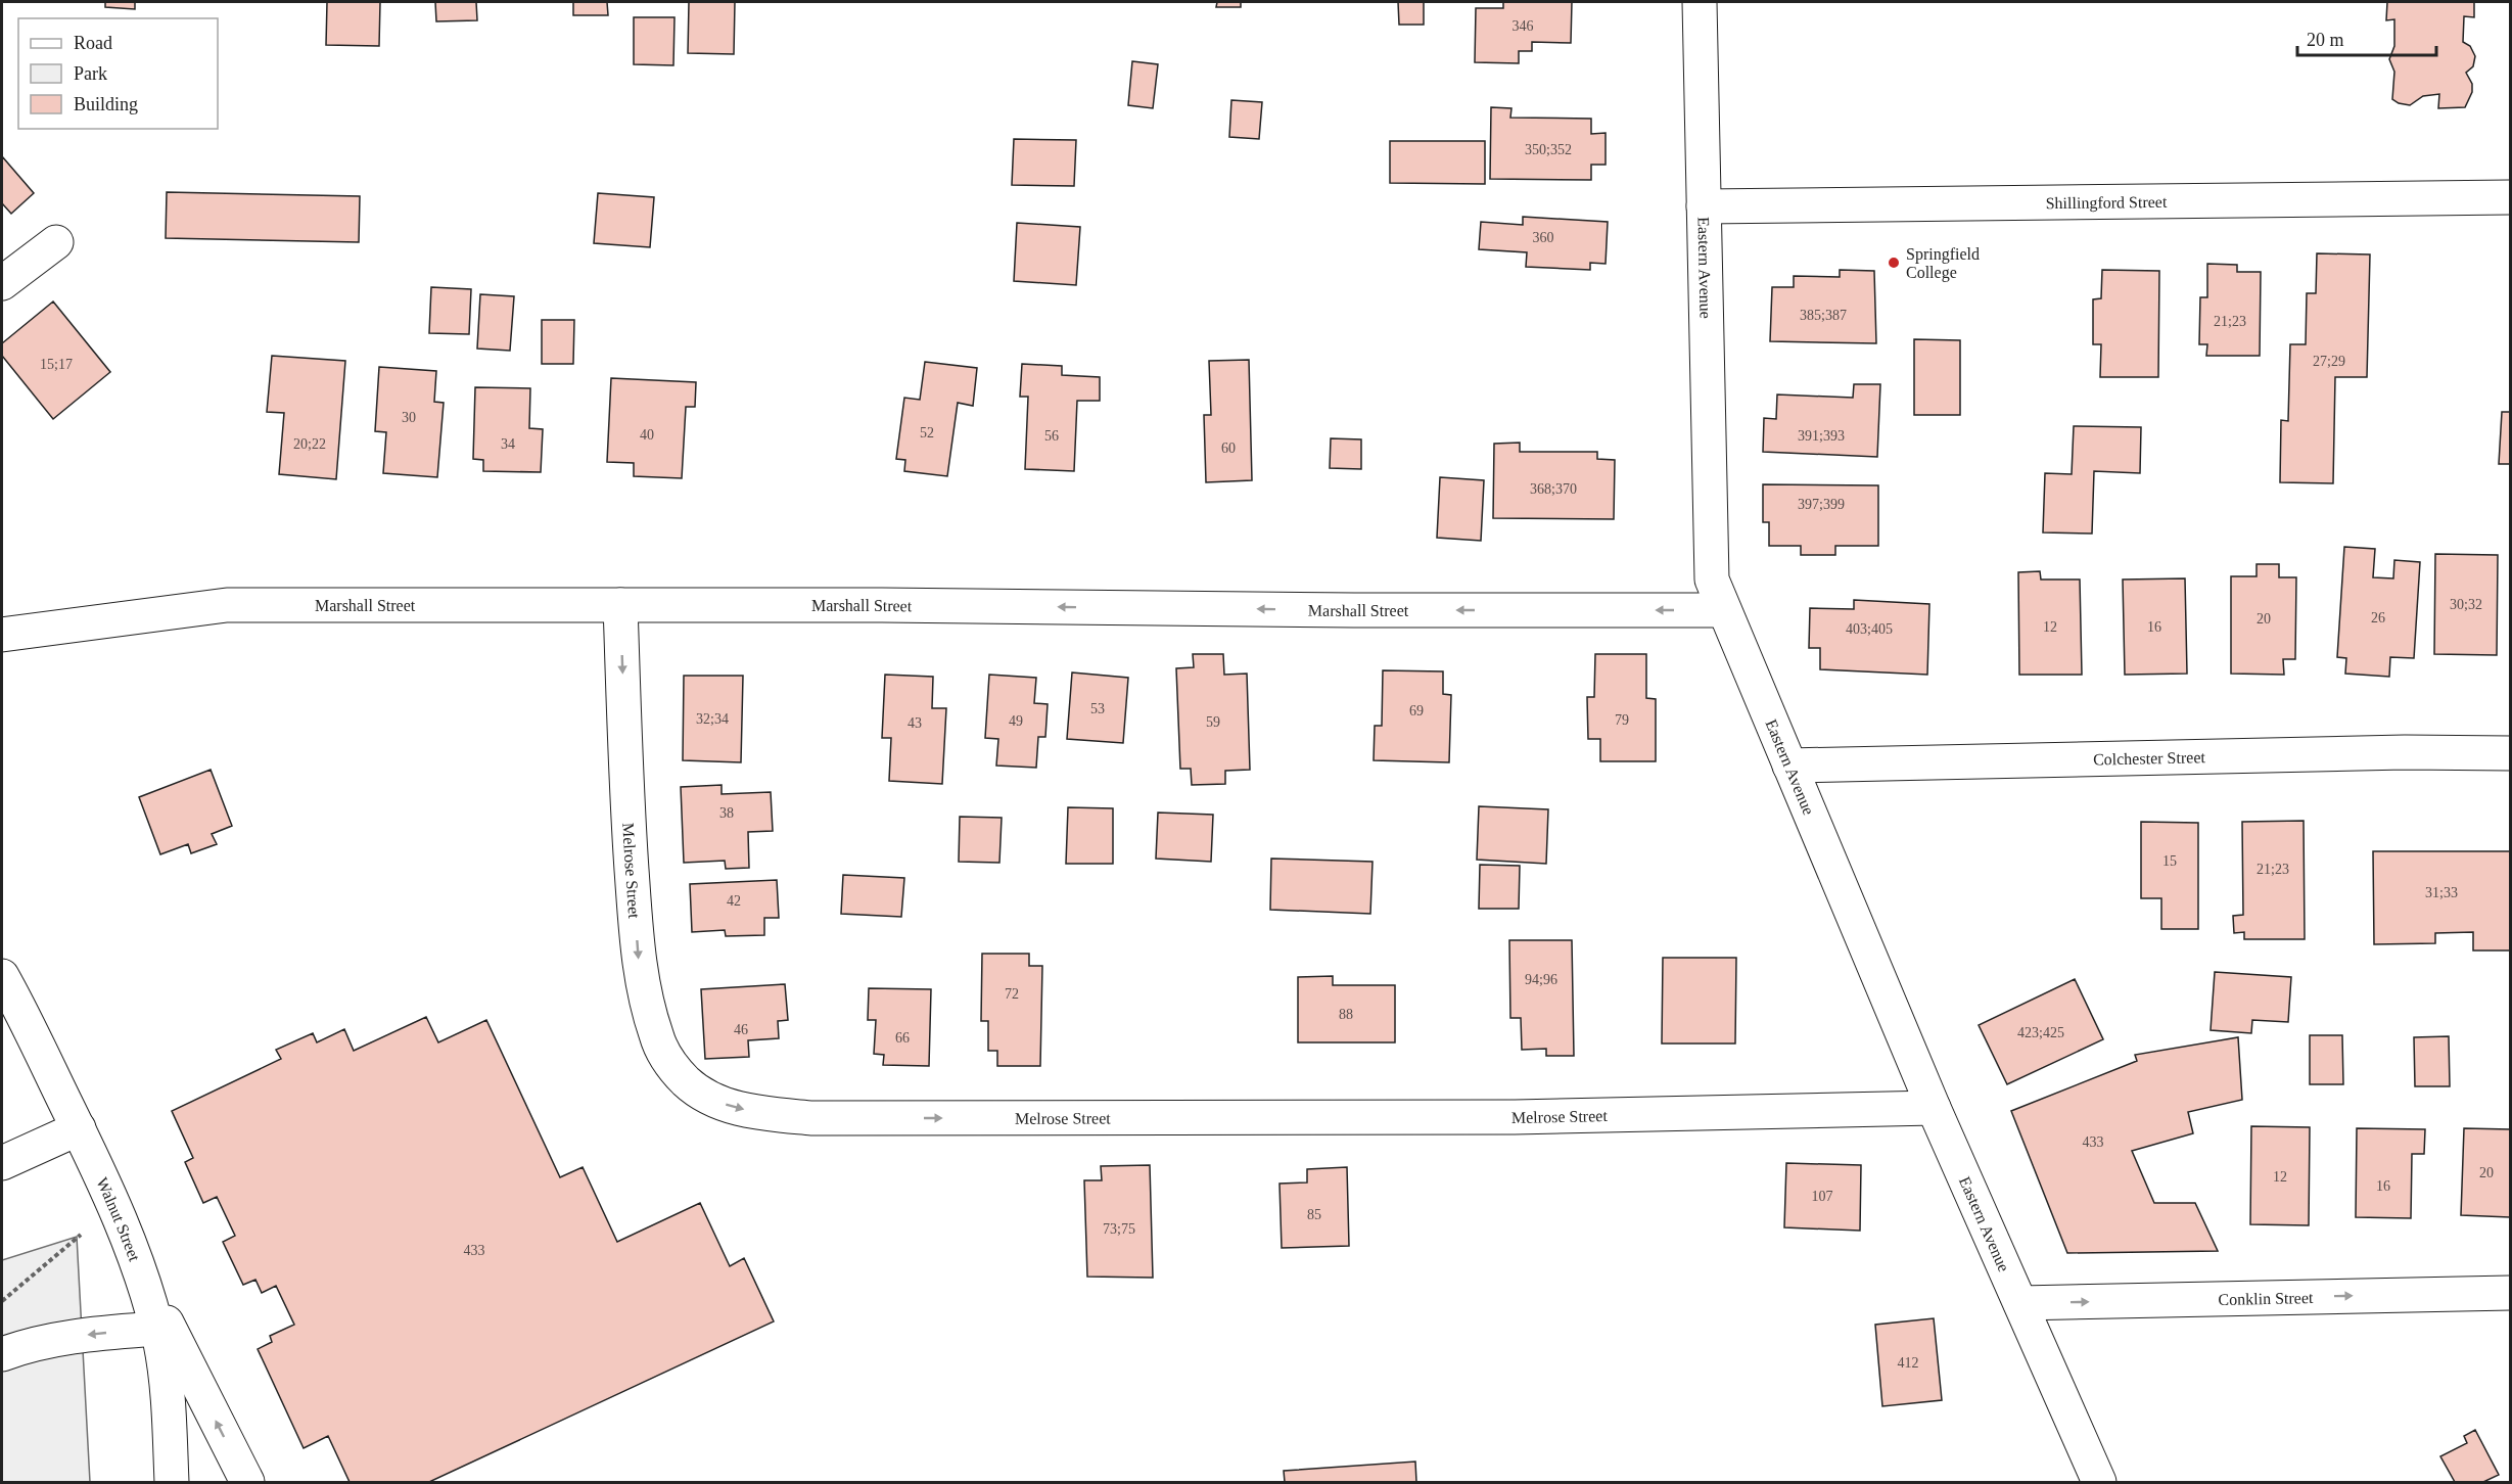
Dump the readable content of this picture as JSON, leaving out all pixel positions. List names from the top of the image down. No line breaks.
{"streets":{"street":["Shillingford Street","Eastern Avenue","Marshall Street","Colchester Street","Melrose Street","Walnut Street","Conklin Street"]},"crossings":[["Shillingford Street","Eastern Avenue"],["Eastern Avenue","Marshall Street"],["Eastern Avenue","Colchester Street"],["Eastern Avenue","Melrose Street"],["Eastern Avenue","Conklin Street"],["Marshall Street","Melrose Street"]],"one_way":["Marshall Street","Melrose Street","Conklin Street"],"places":["Springfield College"],"house_numbers":["346","350;352","360","385;387","21;23","27;29","15;17","30","52","40","56","391;393","20;22","34","60","368;370","397;399","30;32","26","20","12","16","403;405","53","69","32;34","79","49","59","43","38","15","21;23","31;33","42","94;96","72","88","46","423;425","66","433","20","12","16","107","85","73;75","433","412"],"legend":["Road","Park","Building"],"scale_bar":"20 m"}
